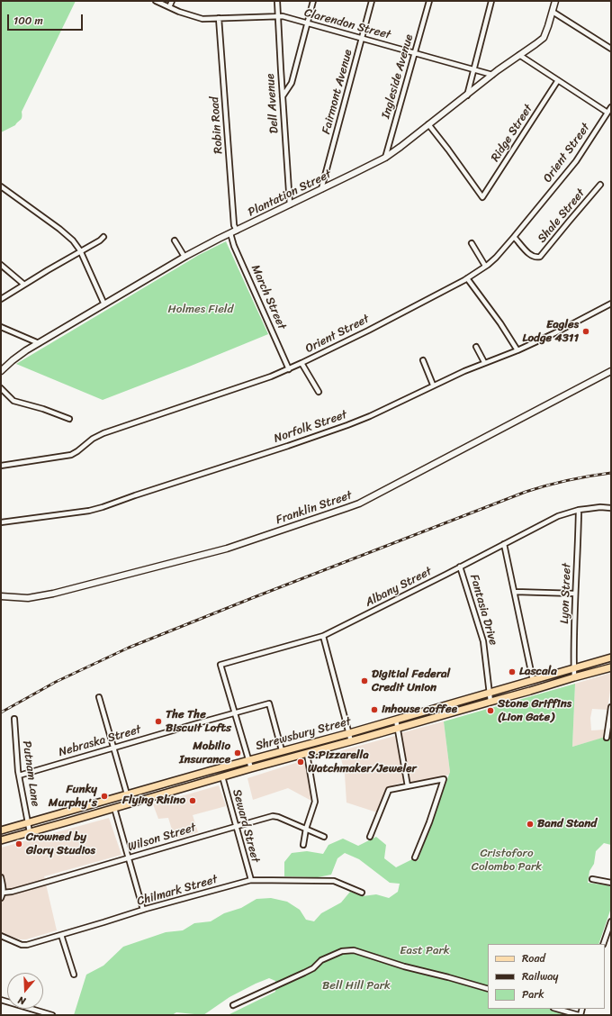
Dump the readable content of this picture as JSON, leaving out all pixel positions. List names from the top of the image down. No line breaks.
{"streets":{"main road":["Shrewsbury Street"],"street":["Clarendon Street","Ingleside Avenue","Fairmont Avenue","Dell Avenue","Robin Road","Ridge Street","Orient Street","Plantation Street","Shale Street","March Street","Norfolk Street","Franklin Street","Albany Street","Lyon Street","Fantasia Drive","Nebraska Street","Putnam Lane","Seward Street","Wilson Street","Chilmark Street"]},"crossings":[["Clarendon Street","Ingleside Avenue"],["Clarendon Street","Fairmont Avenue"],["Clarendon Street","Dell Avenue"],["Clarendon Street","Robin Road"],["Clarendon Street","Plantation Street"],["Ingleside Avenue","Plantation Street"],["Fairmont Avenue","Plantation Street"],["Dell Avenue","Plantation Street"],["Robin Road","Plantation Street"],["Ridge Street","Plantation Street"],["Orient Street","Shale Street"],["Orient Street","March Street"],["Plantation Street","March Street"],["Albany Street","Lyon Street"],["Albany Street","Fantasia Drive"],["Albany Street","Nebraska Street"],["Lyon Street","Shrewsbury Street"],["Fantasia Drive","Shrewsbury Street"],["Shrewsbury Street","Nebraska Street"],["Shrewsbury Street","Putnam Lane"],["Shrewsbury Street","Seward Street"],["Nebraska Street","Putnam Lane"],["Seward Street","Wilson Street"],["Seward Street","Chilmark Street"]],"parks":["Holmes Field","Cristoforo Colombo Park","East Park","Bell Hill Park"],"places":["Eagles Lodge 4311","Lascala","Digitial Federal Credit Union","inhouse coffee","Stone Griffins (Lion Gate)","The The Biscuit Lofts","Mobilio Insurance","S.Pizzarella Watchmaker/Jeweler","Funky Murphy's","Flying Rhino","Band Stand","Crowned by Glory Studios"],"legend":["Road","Railway","Park"],"scale_bar":"100 m","north":"bottom"}
